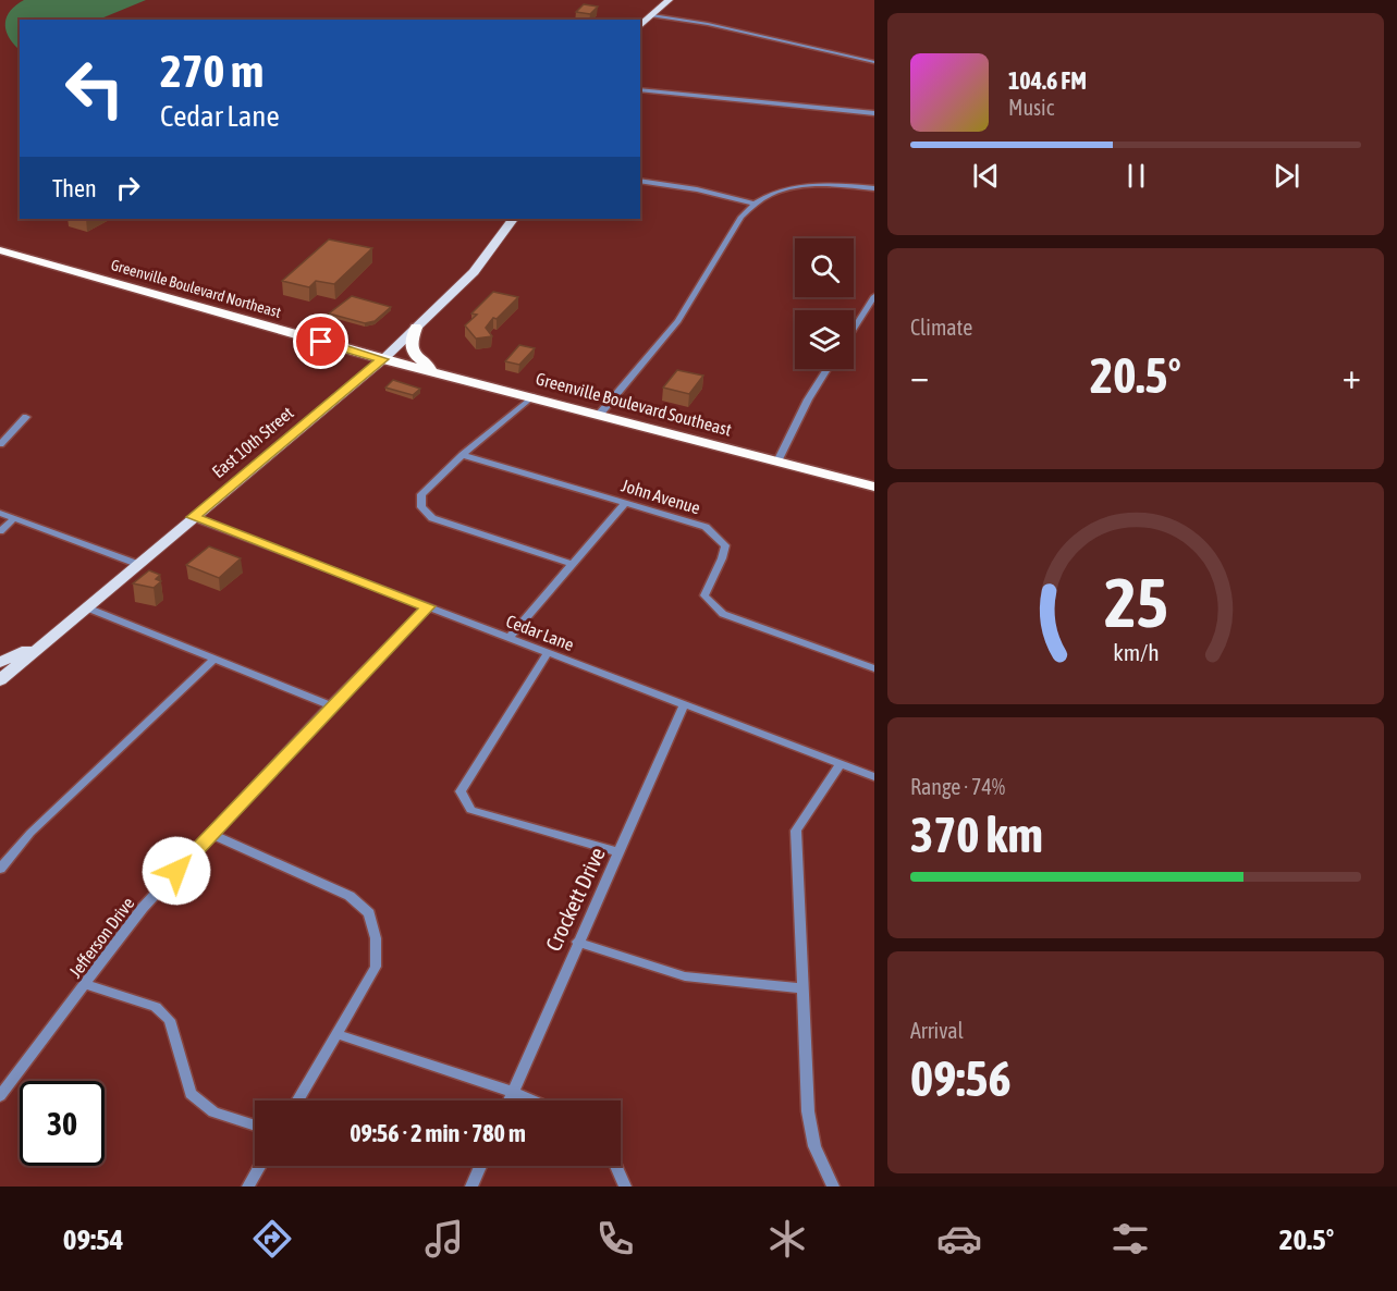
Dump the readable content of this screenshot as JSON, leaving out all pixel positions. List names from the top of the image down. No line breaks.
{"streets":{"highway":["Greenville Boulevard Northeast","Greenville Boulevard Southeast"],"main road":["East 10th Street"],"street":["John Avenue","Cedar Lane","Crockett Drive","Jefferson Drive"]},"crossings":[["Greenville Boulevard Northeast","Greenville Boulevard Southeast"],["Greenville Boulevard Northeast","East 10th Street"],["Greenville Boulevard Southeast","East 10th Street"],["East 10th Street","Cedar Lane"],["Cedar Lane","Crockett Drive"],["Cedar Lane","Jefferson Drive"]],"page":{"turn":["270 m","Cedar Lane"],"song":["104.6 FM","Music"],"then":"Then","tile":["Climate",["Range · 74%","370 km"],["Arrival","09:56"]],"heat":["−","20.5°","+"],"limit":"30","trip":"09:56 · 2 min · 780 m","tabs":["09:54","20.5°"],"gauge":["25","km/h"]}}
